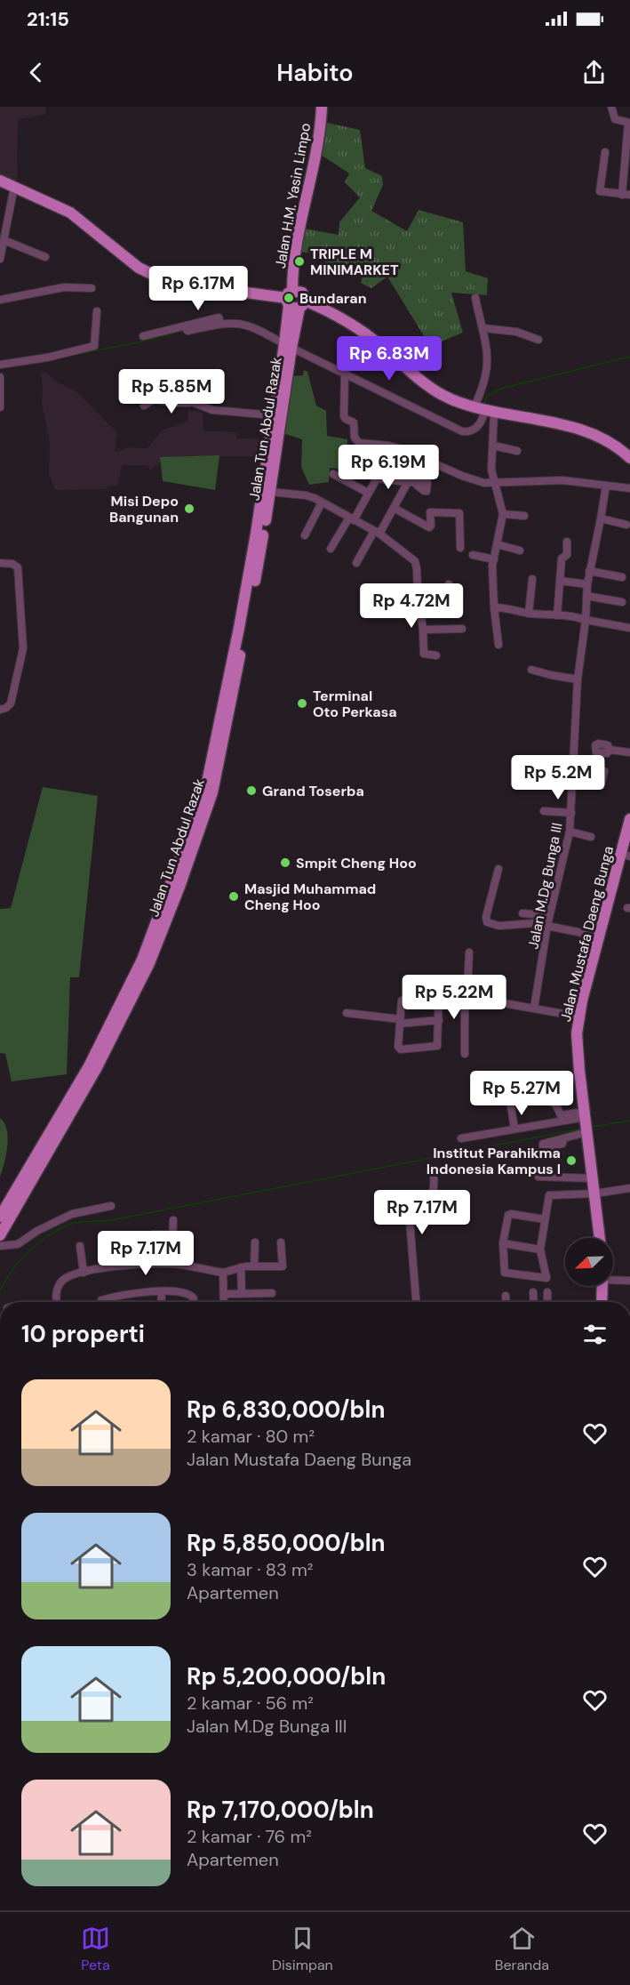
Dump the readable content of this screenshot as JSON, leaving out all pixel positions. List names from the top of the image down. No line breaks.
{"streets":{"main road":["Jalan H.M. Yasin Limpo","Jalan Tun Abdul Razak","Jalan Mustafa Daeng Bunga"],"street":["Jalan M.Dg Bunga III"]},"crossings":[["Jalan H.M. Yasin Limpo","Jalan Tun Abdul Razak"]],"places":["TRIPLE M MINIMARKET","Bundaran","Misi Depo Bangunan","Terminal Oto Perkasa","Grand Toserba","Smpit Cheng Hoo","Masjid Muhammad Cheng Hoo","Institut Parahikma Indonesia Kampus I"],"north":"bottom left","page":{"status":"21:15","header":"Habito","price":["Rp 6.17M","Rp 6.83M","Rp 5.85M","Rp 6.19M","Rp 4.72M","Rp 5.2M","Rp 5.22M","Rp 5.27M","Rp 7.17M","Rp 7.17M"],"heading":"10 properti","list":[{"name":"Rp 6,830,000/bln","note":"2 kamar · 80 m² · Jalan Mustafa Daeng Bunga"},{"name":"Rp 5,850,000/bln","note":"3 kamar · 83 m² · Apartemen"},{"name":"Rp 5,200,000/bln","note":"2 kamar · 56 m² · Jalan M.Dg Bunga III"},{"name":"Rp 7,170,000/bln","note":"2 kamar · 76 m² · Apartemen"}],"tabs":["Peta","Disimpan","Beranda"]}}
